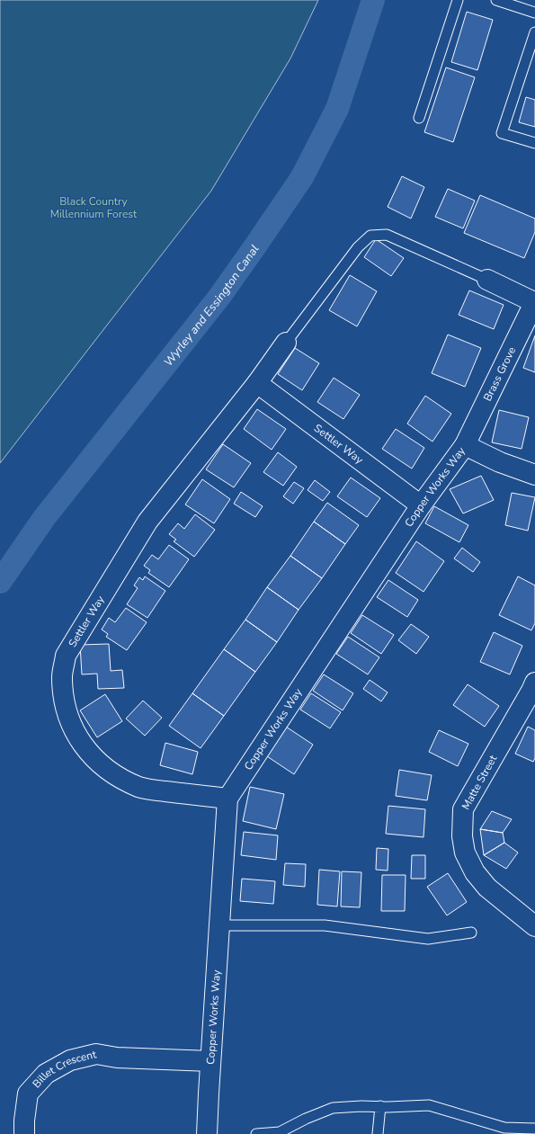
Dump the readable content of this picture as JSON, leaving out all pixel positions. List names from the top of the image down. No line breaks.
{"streets":{"street":["Brass Grove","Settler Way","Copper Works Way","Matte Street","Billet Crescent"]},"crossings":[["Brass Grove","Copper Works Way"],["Settler Way","Copper Works Way"],["Copper Works Way","Billet Crescent"]],"water":["Wyrley and Essington Canal"],"parks":["Black Country Millennium Forest"]}
